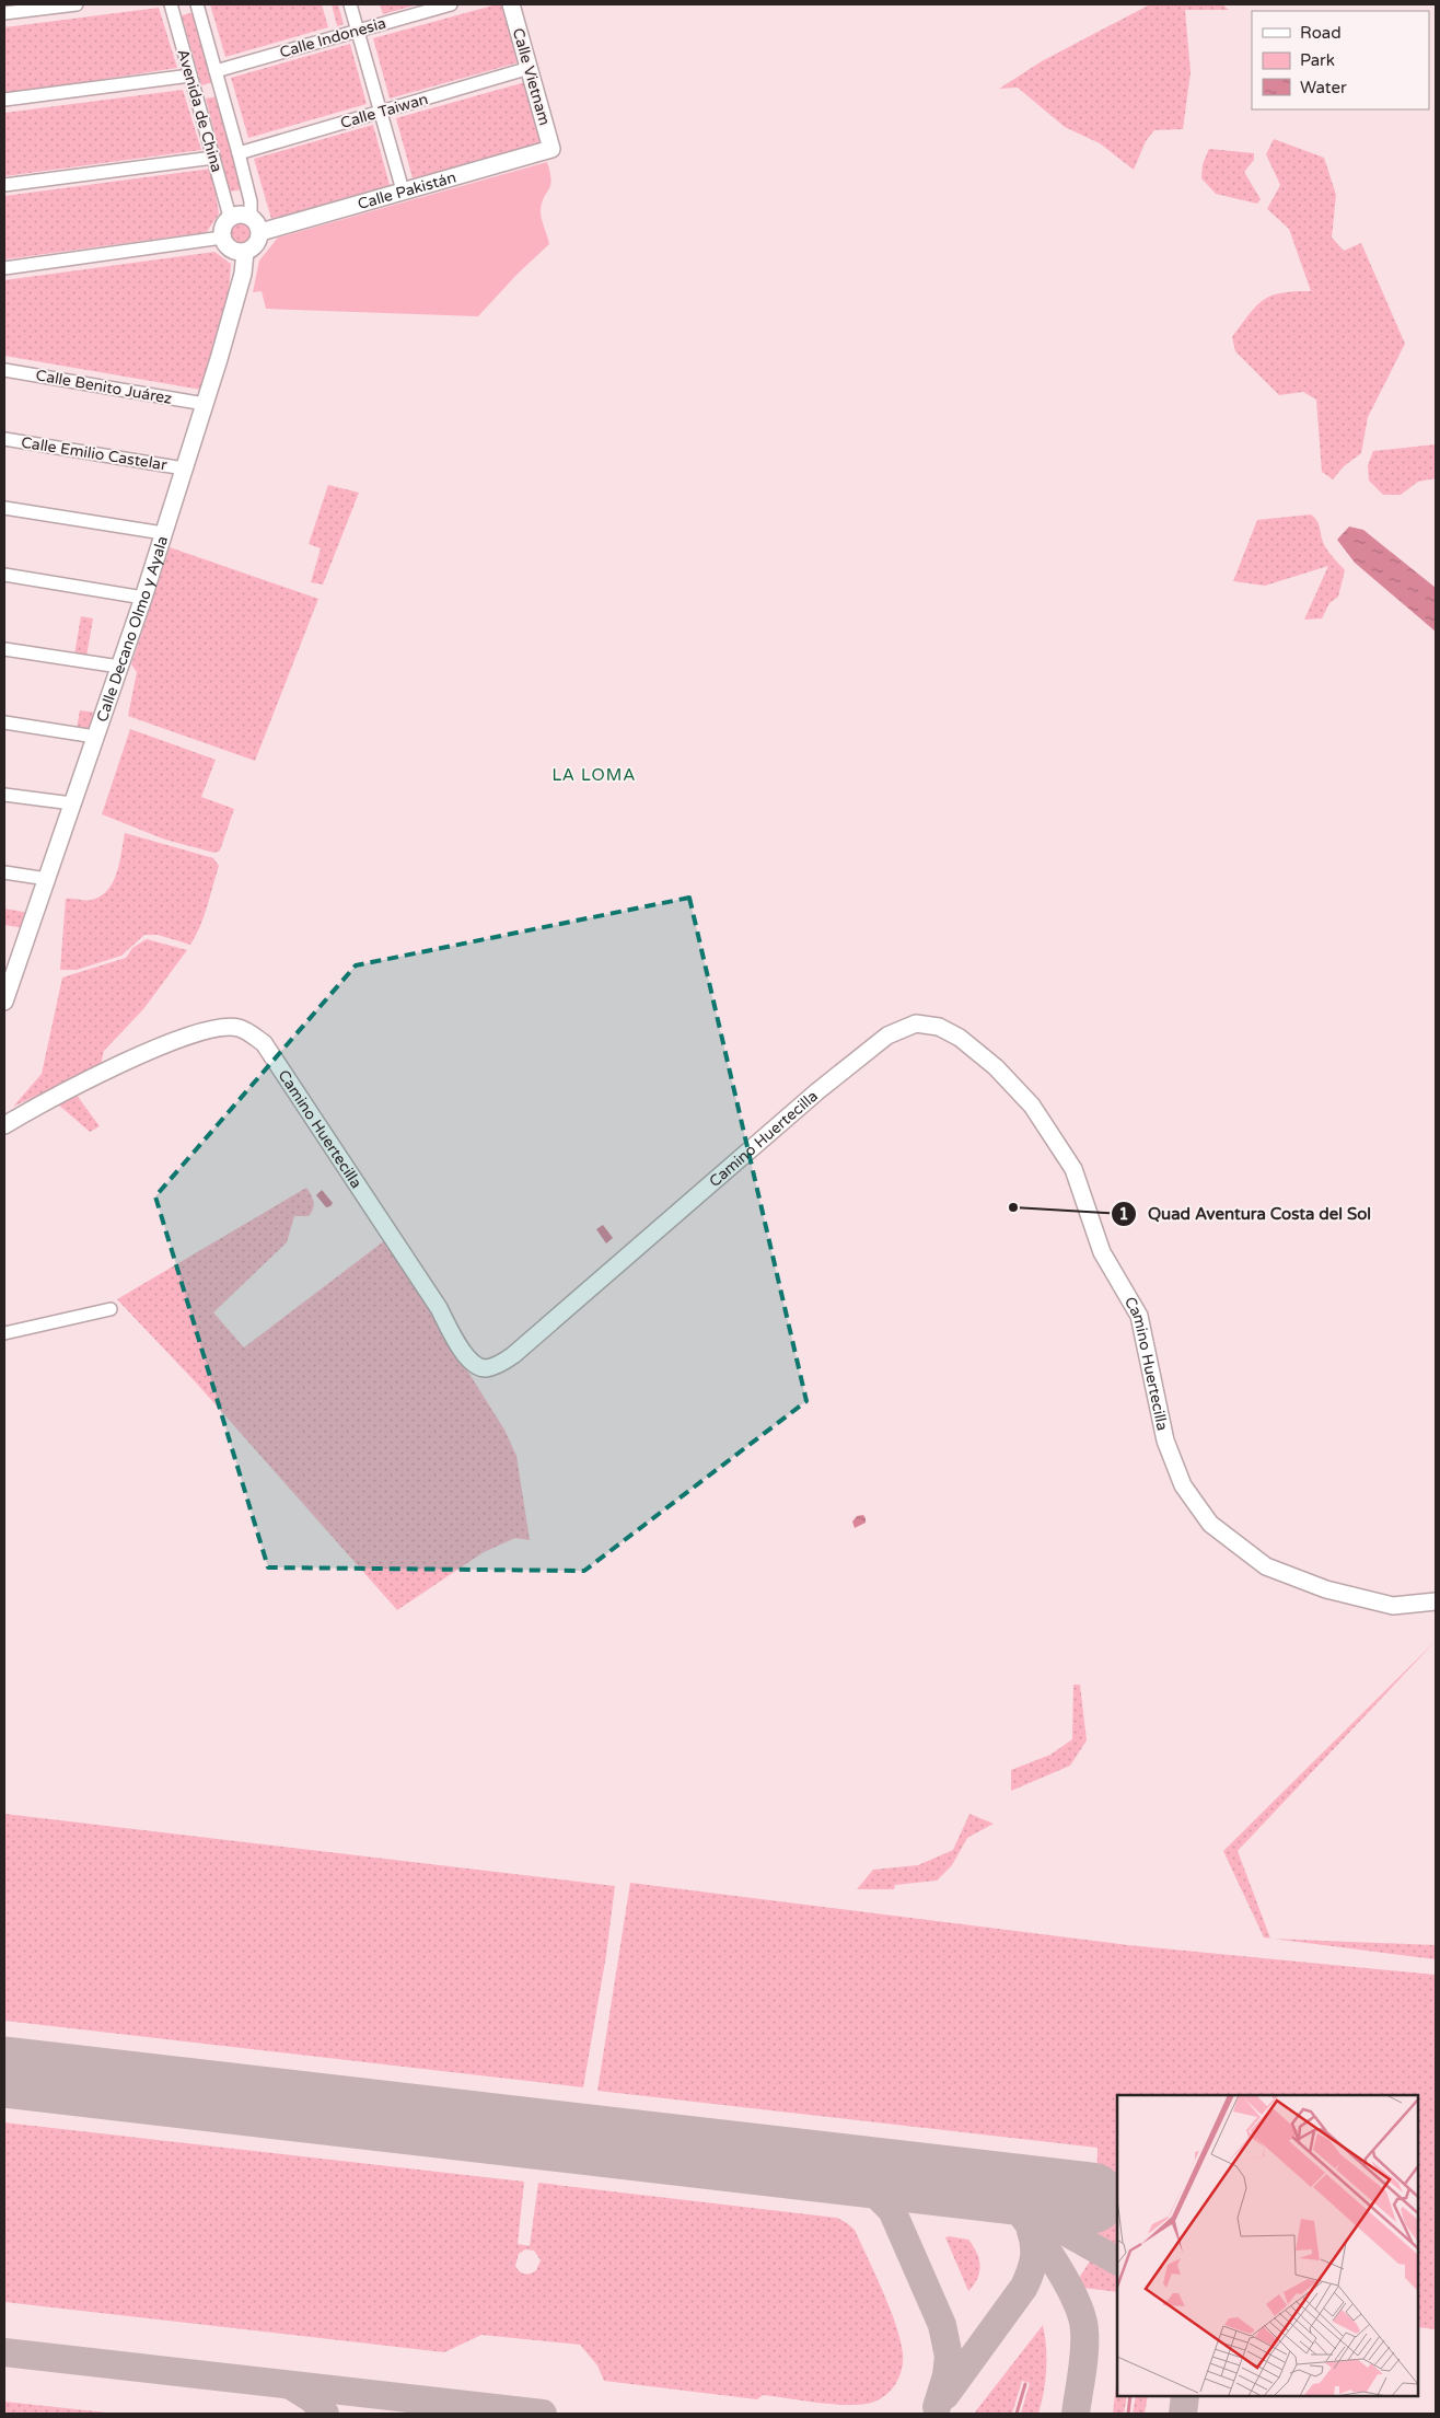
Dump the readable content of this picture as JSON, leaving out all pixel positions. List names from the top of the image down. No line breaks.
{"streets":{"street":["Calle Indonesia","Calle Vietnam","Avenida de China","Calle Taiwan","Calle Pakistán","Calle Benito Juárez","Calle Emilio Castelar","Calle Decano Olmo y Ayala","Camino Huertecilla"]},"crossings":[["Calle Indonesia","Avenida de China"],["Calle Vietnam","Calle Taiwan"],["Calle Vietnam","Calle Pakistán"],["Avenida de China","Calle Taiwan"],["Avenida de China","Calle Pakistán"],["Avenida de China","Calle Decano Olmo y Ayala"],["Calle Pakistán","Calle Decano Olmo y Ayala"],["Calle Benito Juárez","Calle Decano Olmo y Ayala"],["Calle Emilio Castelar","Calle Decano Olmo y Ayala"]],"districts":["LA LOMA"],"places":["Quad Aventura Costa del Sol"],"legend":["Road","Park","Water"]}
